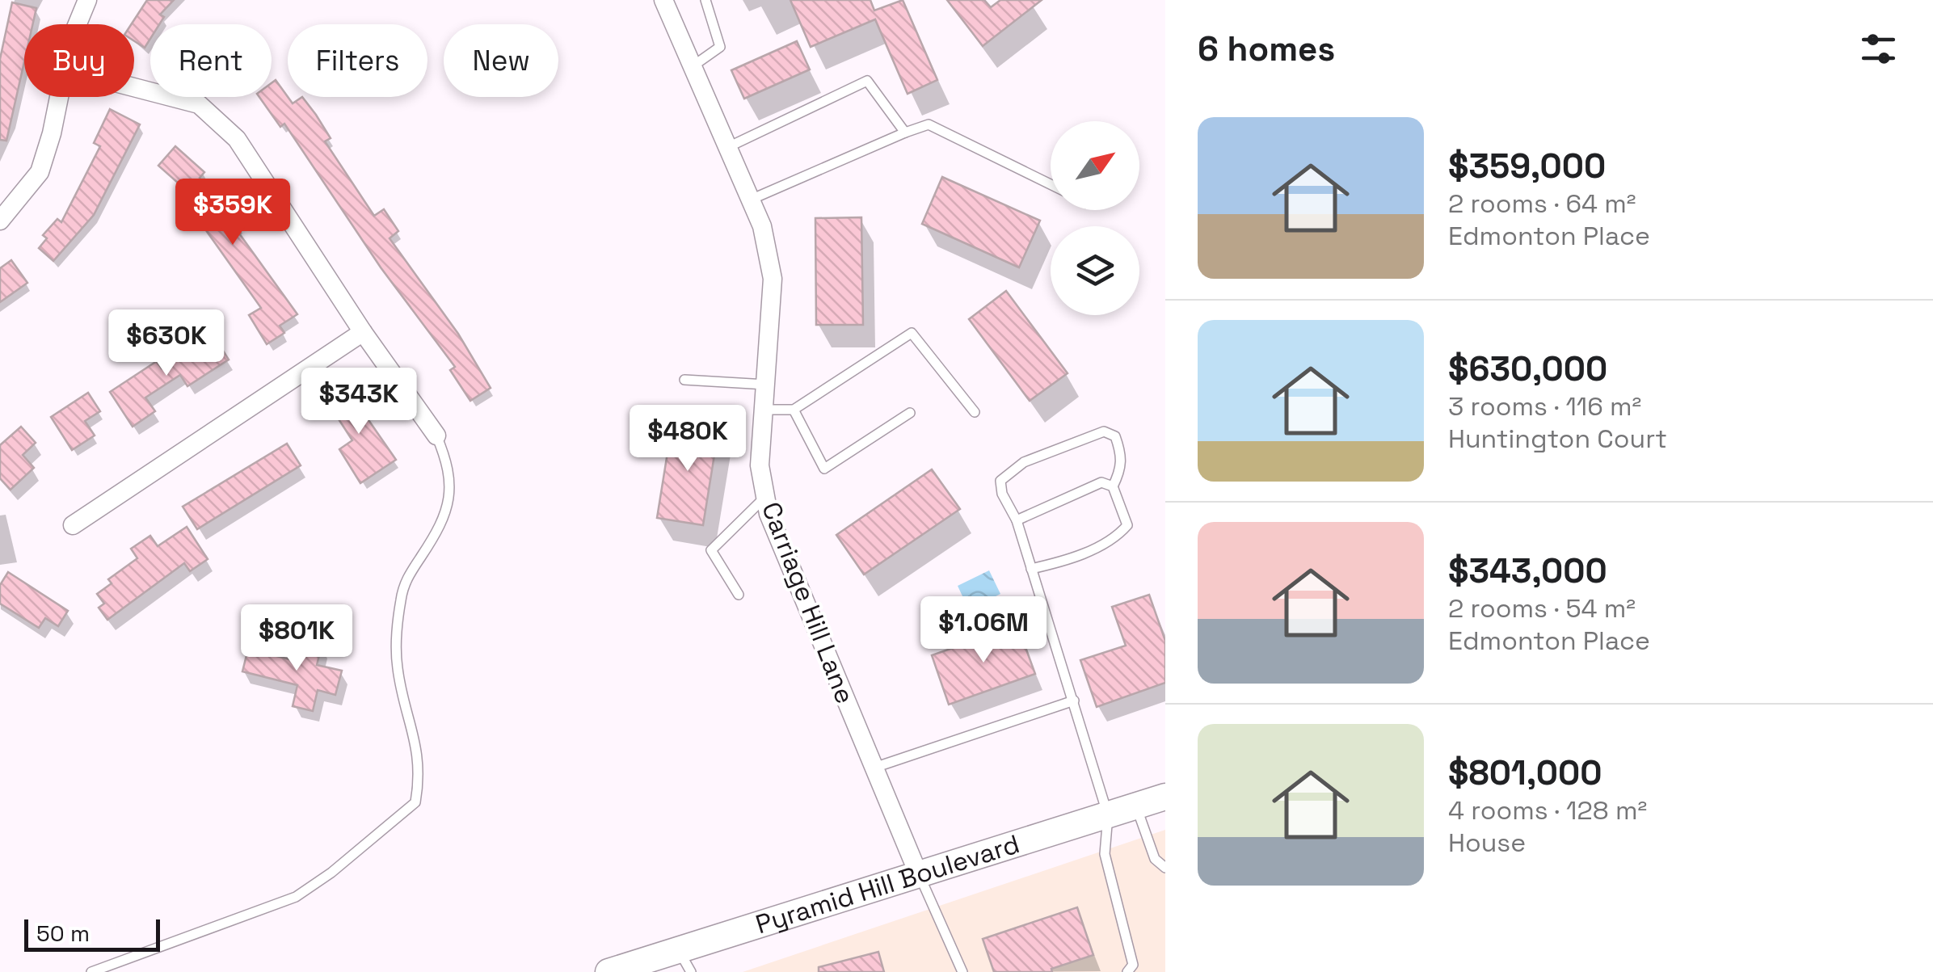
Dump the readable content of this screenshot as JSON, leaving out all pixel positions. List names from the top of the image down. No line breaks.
{"streets":{"main road":["Pyramid Hill Boulevard"],"street":["Carriage Hill Lane"]},"crossings":[["Carriage Hill Lane","Pyramid Hill Boulevard"]],"scale_bar":"50 m","north":"top right","page":{"heading":"6 homes","chip":["Buy","Rent","Filters","New"],"list":[{"name":"$359,000","note":"2 rooms · 64 m² · Edmonton Place"},{"name":"$630,000","note":"3 rooms · 116 m² · Huntington Court"},{"name":"$343,000","note":"2 rooms · 54 m² · Edmonton Place"},{"name":"$801,000","note":"4 rooms · 128 m² · House"}],"price":["$359K","$630K","$343K","$480K","$1.06M","$801K"],"scale":"50 m"}}
